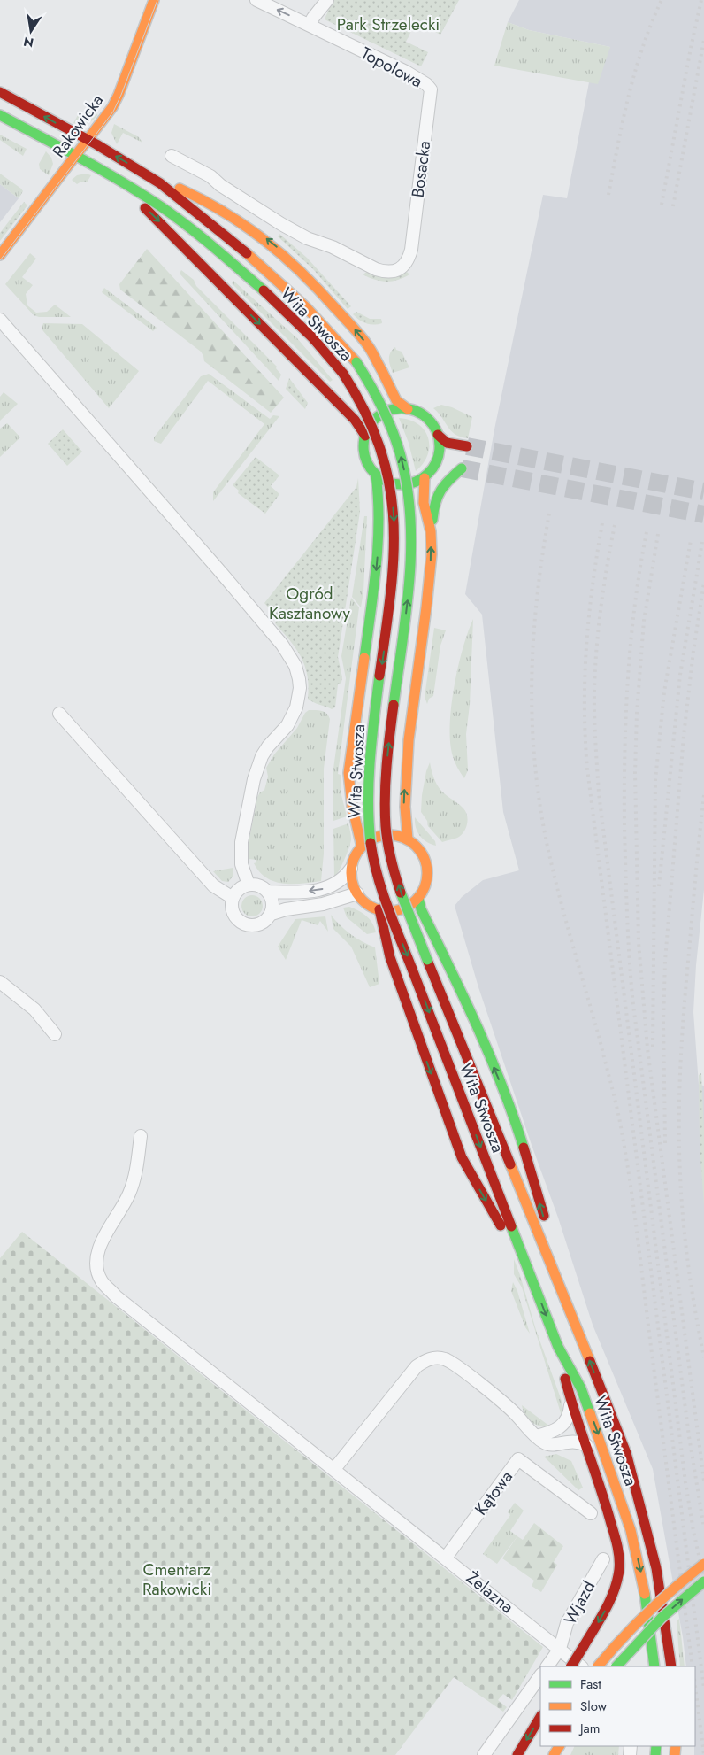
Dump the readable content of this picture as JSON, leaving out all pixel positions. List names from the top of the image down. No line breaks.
{"streets":{"main road":["Rakowicka","Wita Stwosza"],"street":["Topolowa","Bosacka","Kątowa","Żelazna","Wjazd"]},"crossings":[["Topolowa","Bosacka"],["Rakowicka","Wita Stwosza"],["Kątowa","Żelazna"],["Żelazna","Wjazd"]],"parks":["Park Strzelecki","Ogród Kasztanowy","Cmentarz Rakowicki"],"legend":["Fast","Slow","Jam"],"north":"bottom"}
